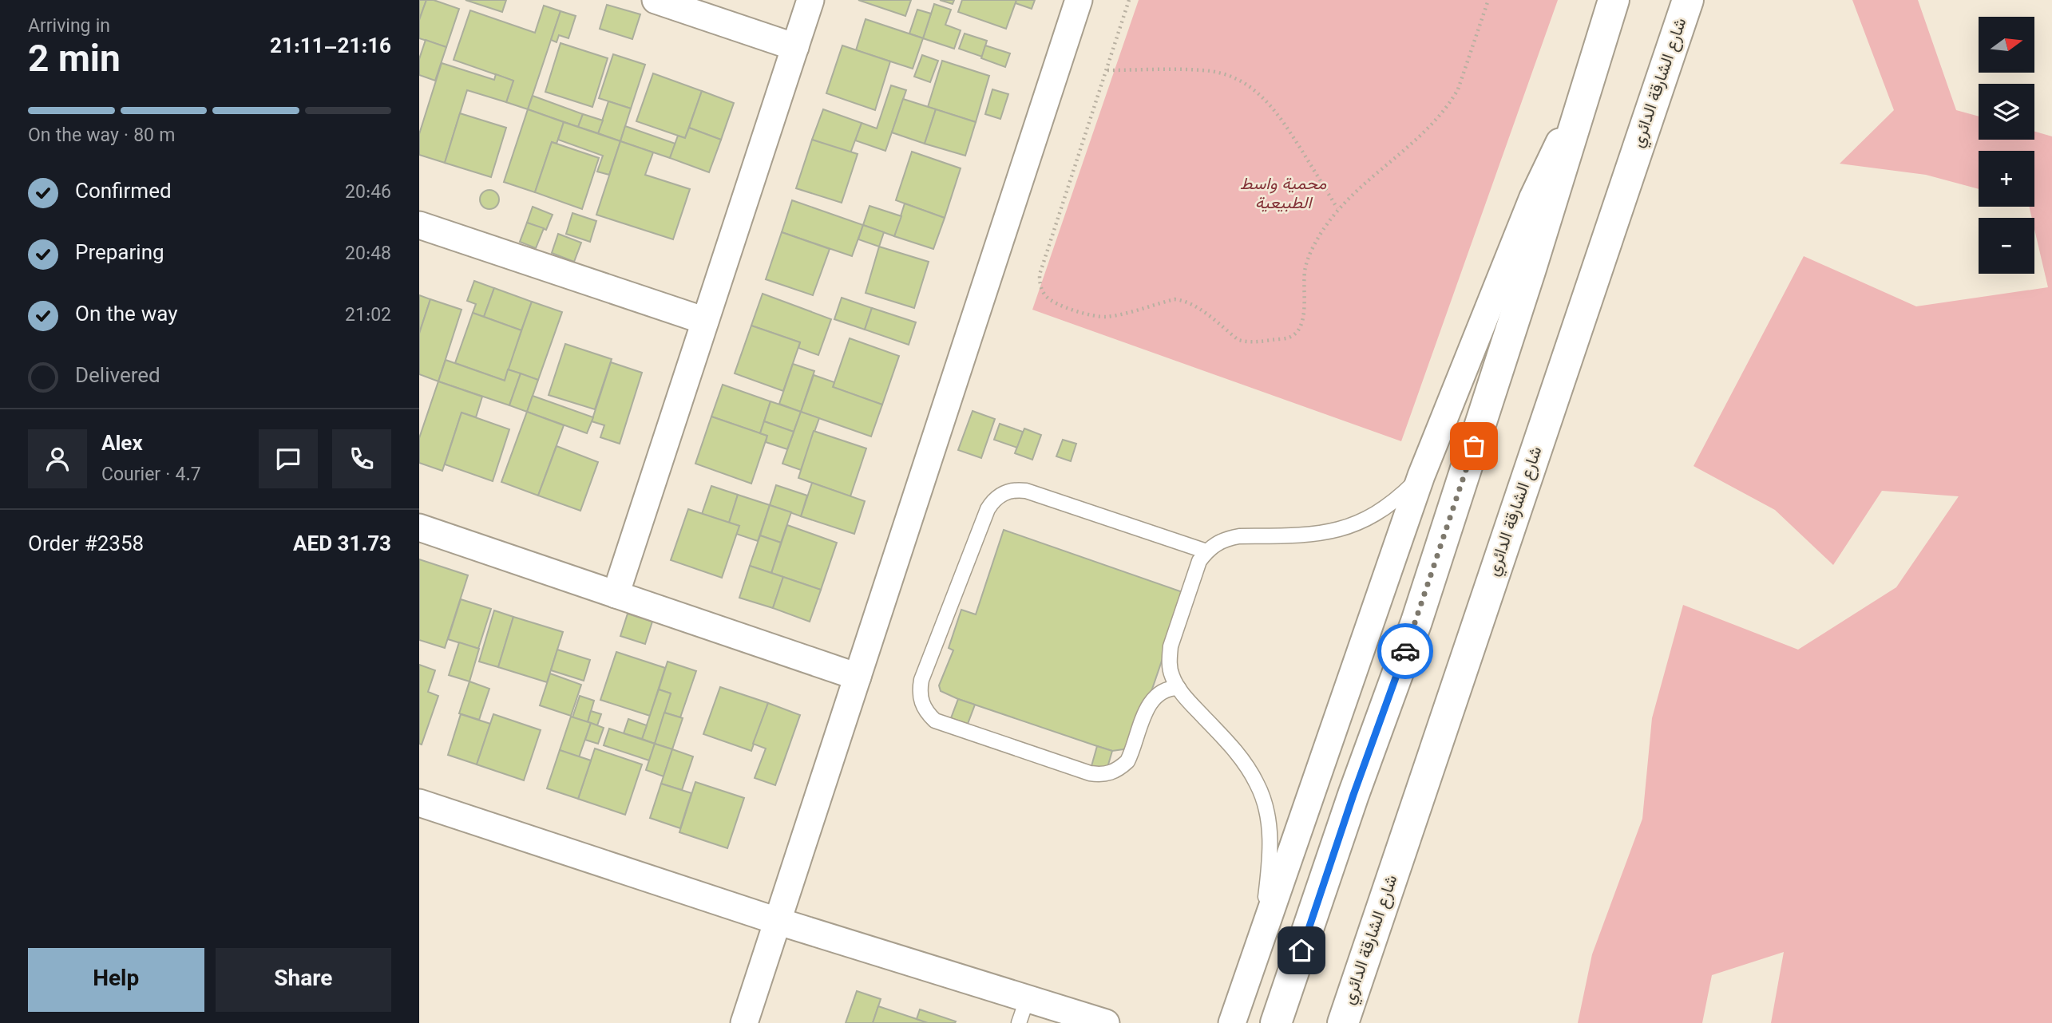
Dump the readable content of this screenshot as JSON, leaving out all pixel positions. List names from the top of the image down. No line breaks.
{"streets":{"highway":["شارع الشارقة الدائري"]},"parks":["محمية واسط الطبيعية"],"north":"right","page":{"heading":["2 min","Arriving in","21:11–21:16"],"panel":["Alex","Courier · 4.7","Order #2358","AED 31.73"],"map_buttons":["+","−"],"bar":"On the way · 80 m","list":[["Confirmed","20:46"],["Preparing","20:48"],["On the way","21:02"],"Delivered"],"buttons":["Help","Share"]}}
